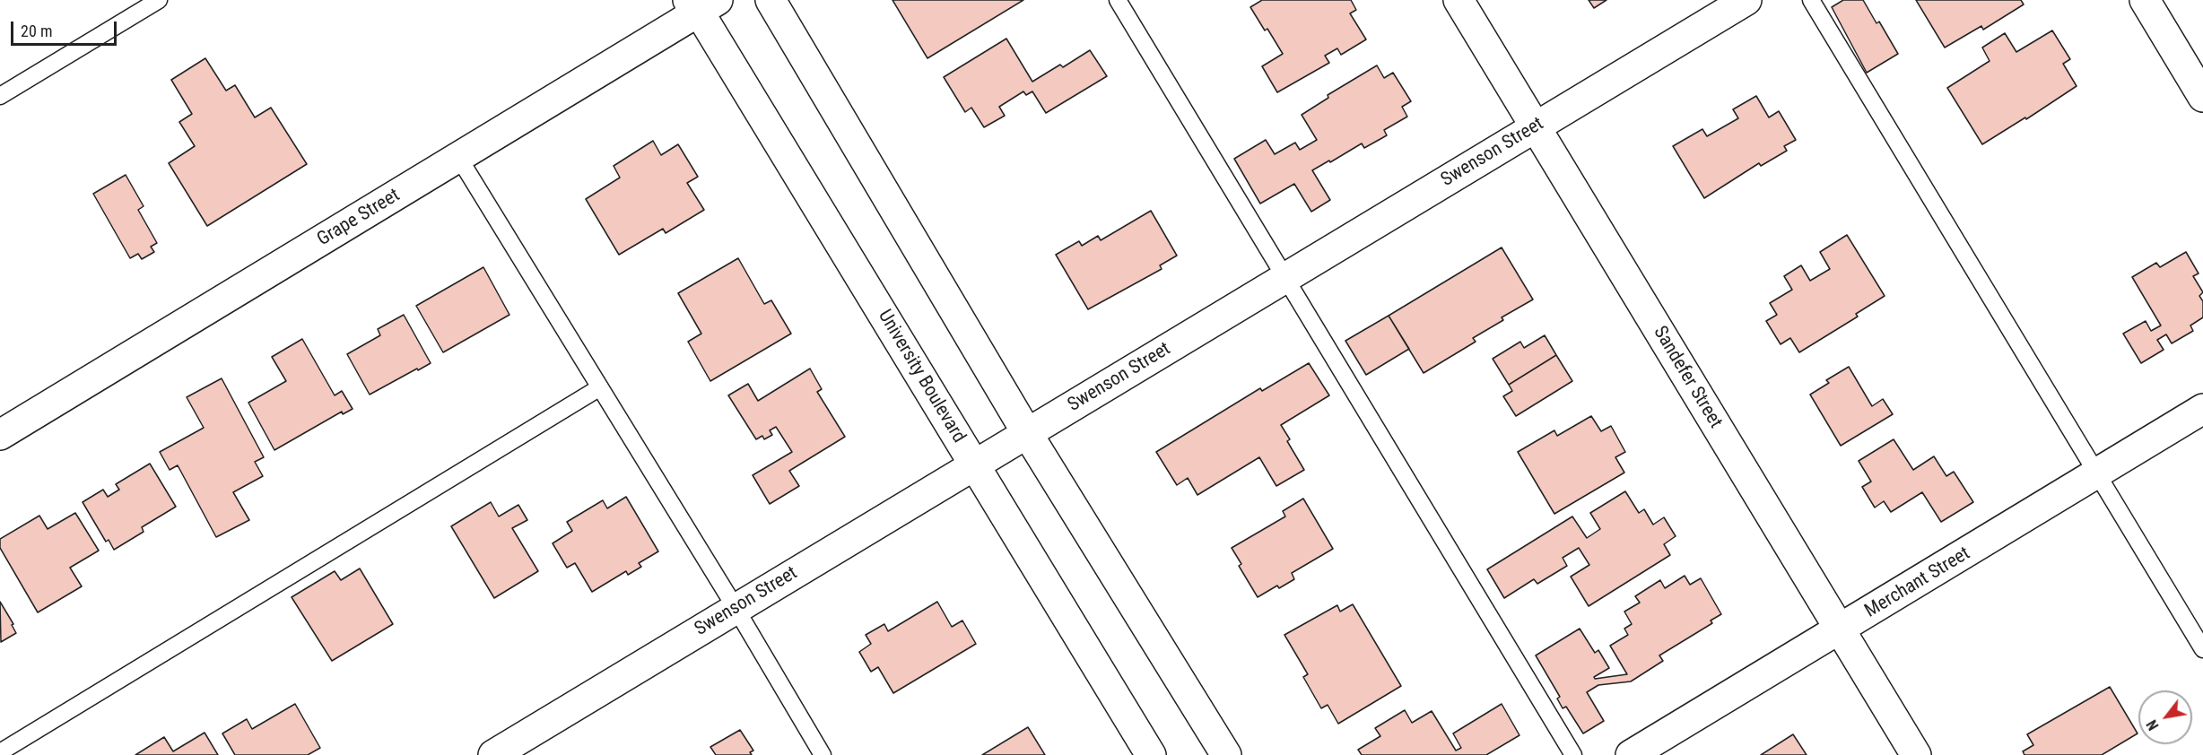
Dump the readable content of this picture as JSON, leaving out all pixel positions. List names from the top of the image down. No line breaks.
{"streets":{"street":["Swenson Street","Grape Street","University Boulevard","Sandefer Street","Merchant Street"]},"crossings":[["Swenson Street","University Boulevard"],["Swenson Street","Sandefer Street"],["Grape Street","University Boulevard"],["Sandefer Street","Merchant Street"]],"scale_bar":"20 m","north":"bottom left"}
